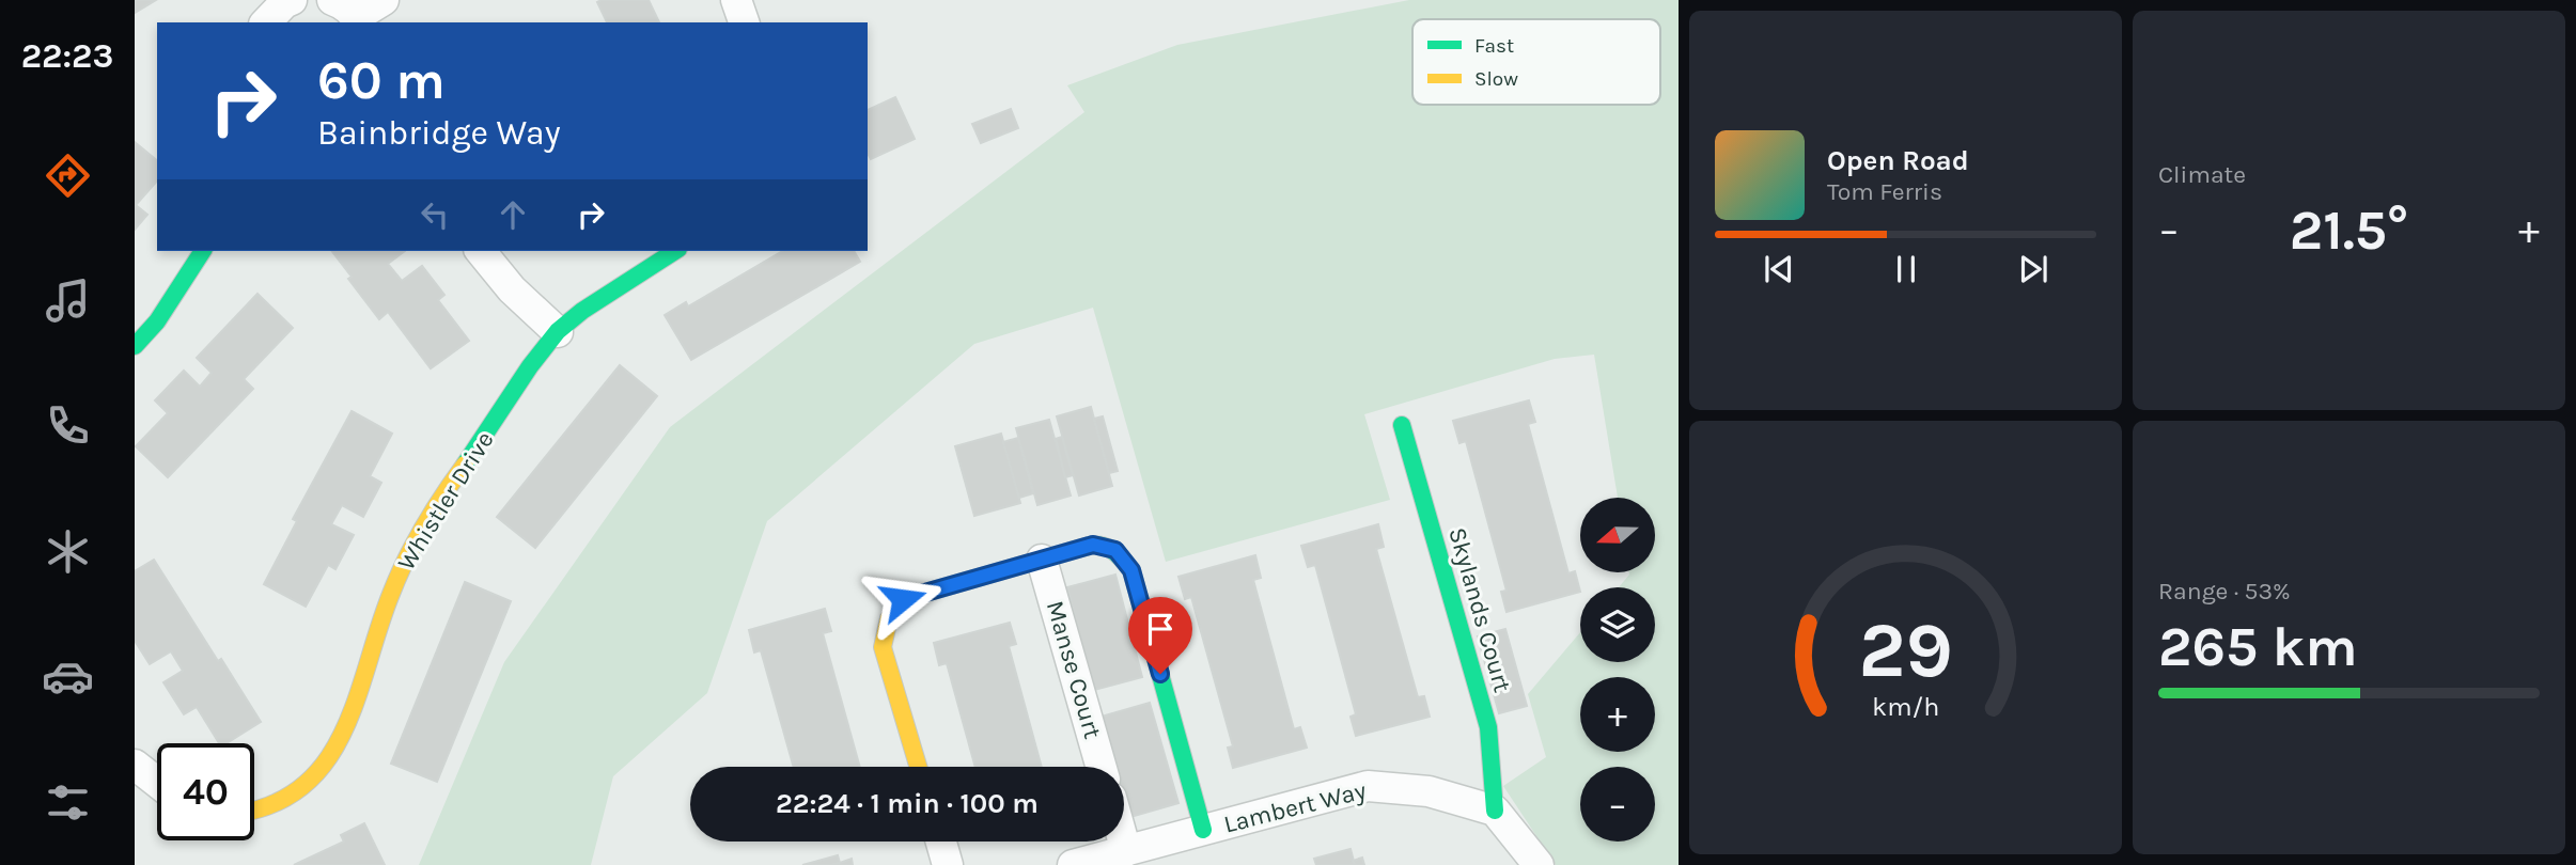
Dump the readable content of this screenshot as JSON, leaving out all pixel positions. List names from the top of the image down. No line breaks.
{"streets":{"street":["Whistler Drive","Skylands Court","Manse Court","Lambert Way"]},"crossings":[["Skylands Court","Lambert Way"]],"legend":["Fast","Slow"],"north":"left","page":{"tabs":"22:23","tile":["Climate",["Range · 53%","265 km"]],"turn":["60 m","Bainbridge Way"],"song":["Open Road","Tom Ferris"],"heat":["−","21.5°","+"],"map_buttons":["+","−"],"limit":"40","trip":"22:24 · 1 min · 100 m","gauge":["29","km/h"]}}
